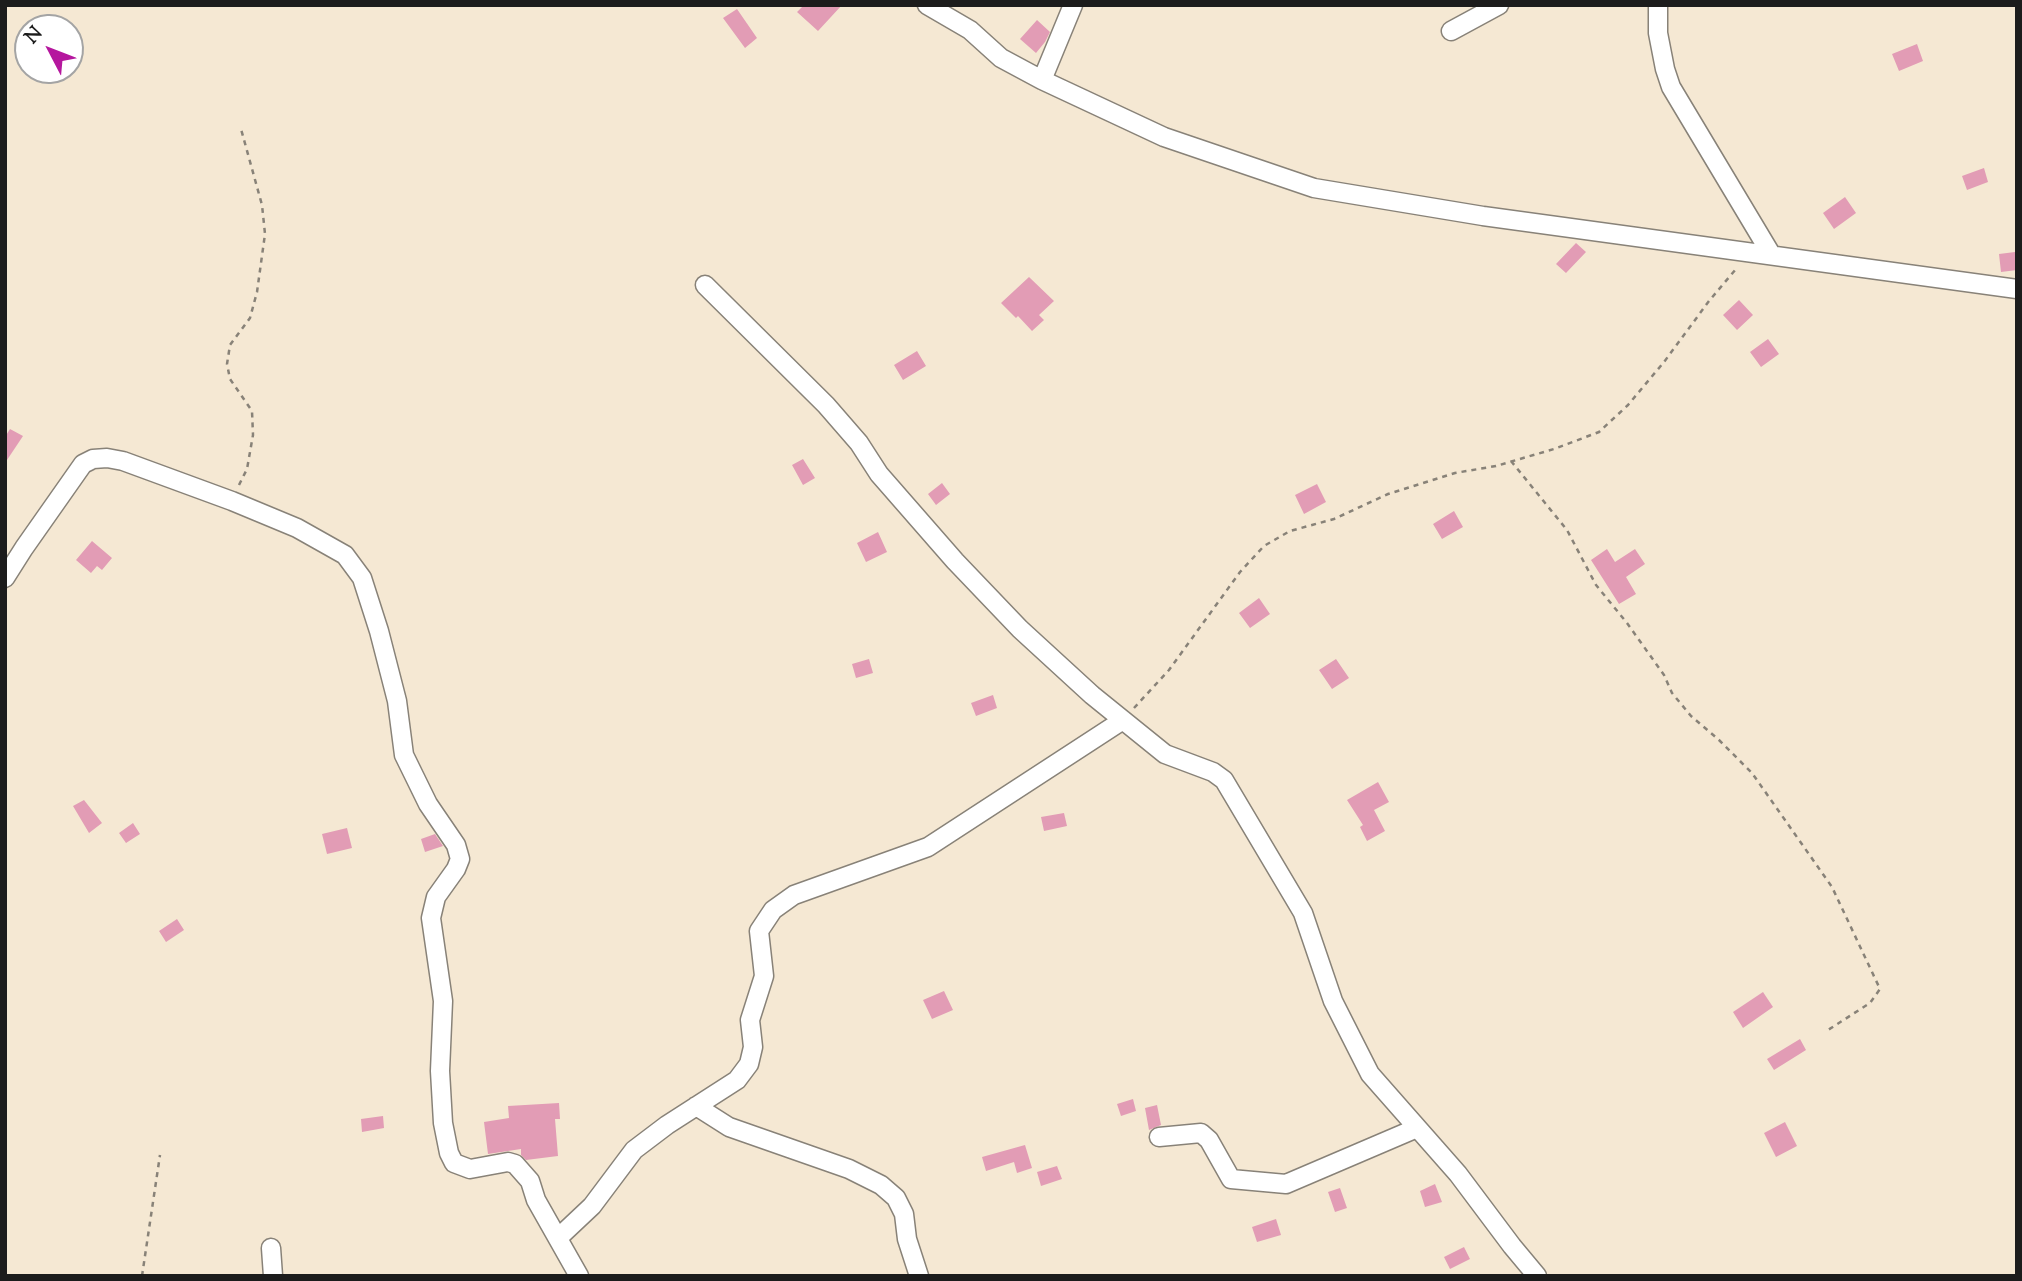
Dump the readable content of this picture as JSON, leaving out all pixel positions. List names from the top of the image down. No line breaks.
{"north":"top left"}
